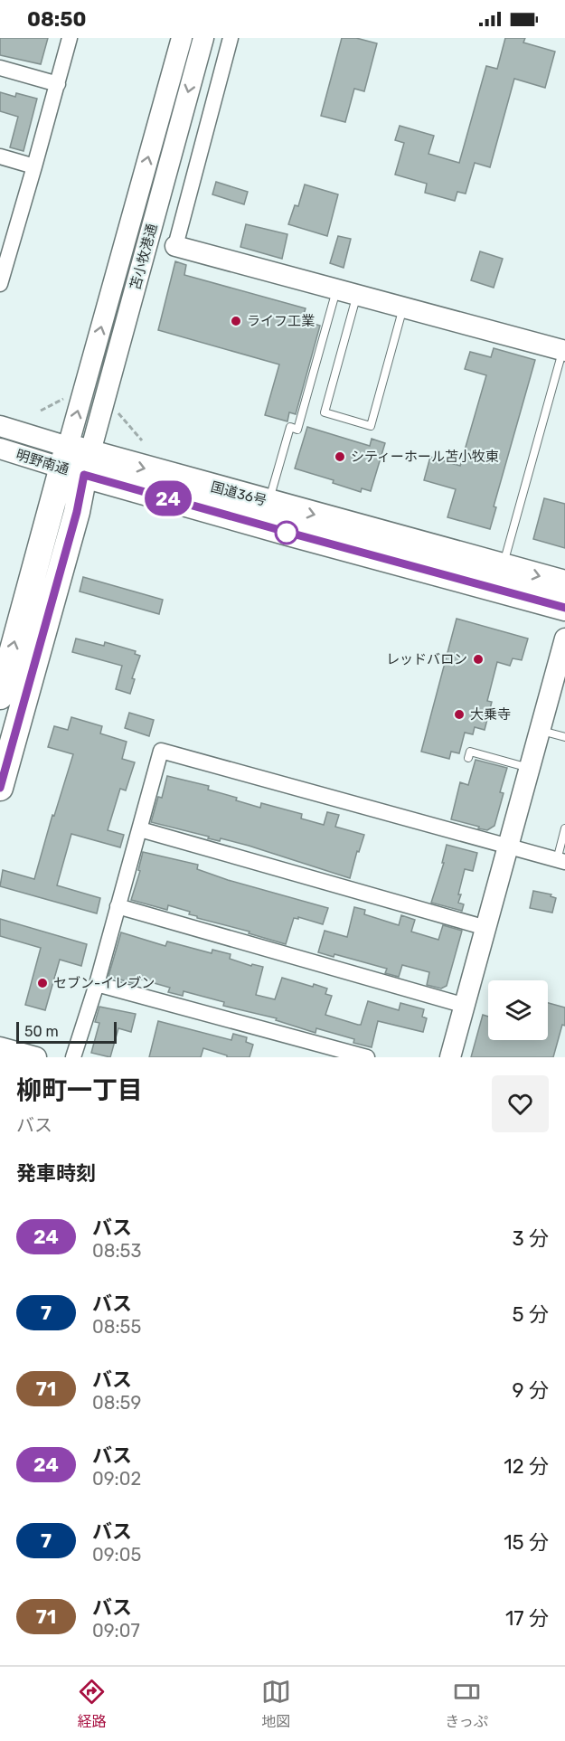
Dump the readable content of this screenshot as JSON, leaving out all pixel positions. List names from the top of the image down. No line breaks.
{"streets":{"highway":["国道36号"],"street":["苫小牧港通","明野南通"]},"crossings":[["苫小牧港通","明野南通"],["苫小牧港通","国道36号"],["明野南通","国道36号"]],"places":["ライフ工業","シティーホール苫小牧東","レッドバロン","大乗寺","セブン-イレブン"],"lines":["bus line 24"],"scale_bar":"50 m","page":{"status":"08:50","on_map":"24","scale":"50 m","heading":[["柳町一丁目","バス"],"発車時刻"],"list":[{"mark":"24","name":"バス","note":"08:53","value":"3 分"},{"mark":"7","name":"バス","note":"08:55","value":"5 分"},{"mark":"71","name":"バス","note":"08:59","value":"9 分"},{"mark":"24","name":"バス","note":"09:02","value":"12 分"},{"mark":"7","name":"バス","note":"09:05","value":"15 分"},{"mark":"71","name":"バス","note":"09:07","value":"17 分"}],"tabs":["経路","地図","きっぷ"]}}
